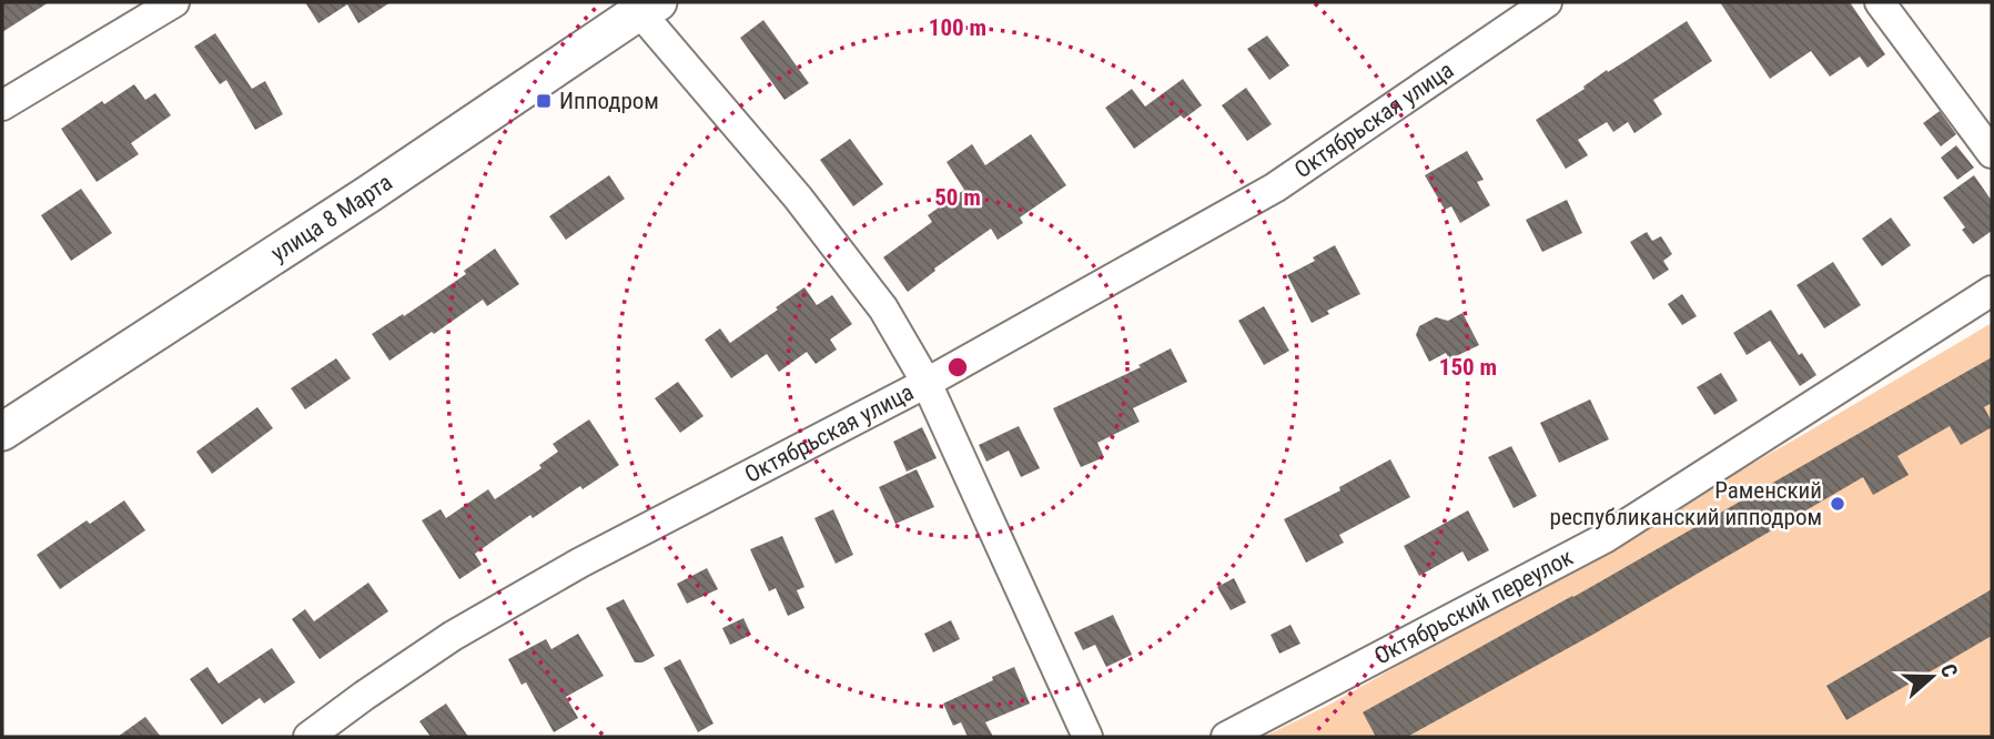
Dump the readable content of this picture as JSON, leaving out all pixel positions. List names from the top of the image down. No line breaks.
{"streets":{"main road":["улица 8 Марта"],"street":["Октябрьская улица","Октябрьский переулок"]},"places":{"transit":["Ипподром"],"other":["Раменский республиканский ипподром"]},"north":"right","rings":["100 m","50 m","150 m"]}
